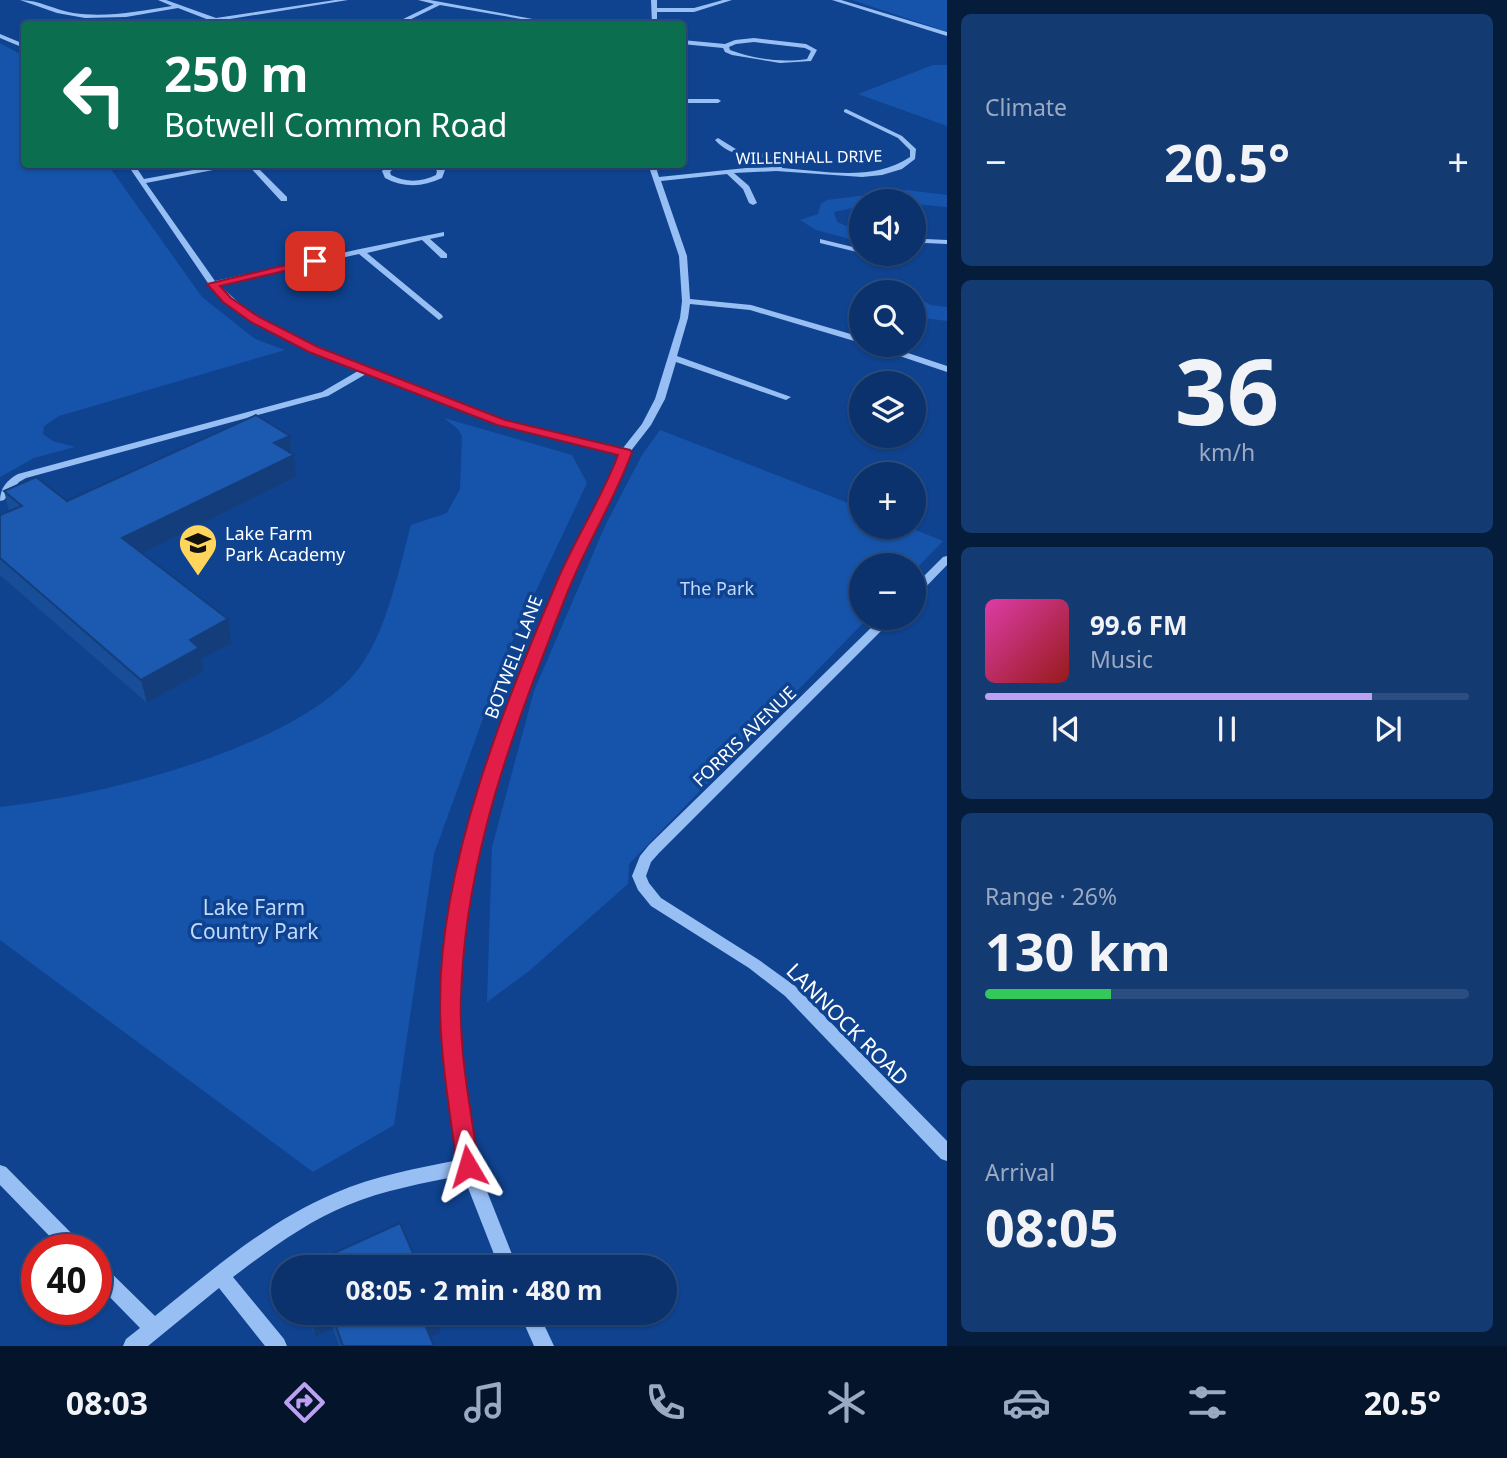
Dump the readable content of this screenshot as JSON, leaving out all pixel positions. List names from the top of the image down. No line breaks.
{"streets":{"street":["WILLENHALL DRIVE","BOTWELL LANE","FORRIS AVENUE","LANNOCK ROAD"]},"crossings":[["WILLENHALL DRIVE","BOTWELL LANE"],["FORRIS AVENUE","LANNOCK ROAD"]],"parks":["The Park","Lake Farm Country Park"],"places":{"school or university":["Lake Farm Park Academy"]},"page":{"tile":["Climate",["36","km/h"],["Range · 26%","130 km"],["Arrival","08:05"]],"turn":["250 m","Botwell Common Road"],"heat":["−","20.5°","+"],"map_buttons":["+","−"],"song":["99.6 FM","Music"],"limit":"40","trip":"08:05 · 2 min · 480 m","tabs":["08:03","20.5°"]}}
